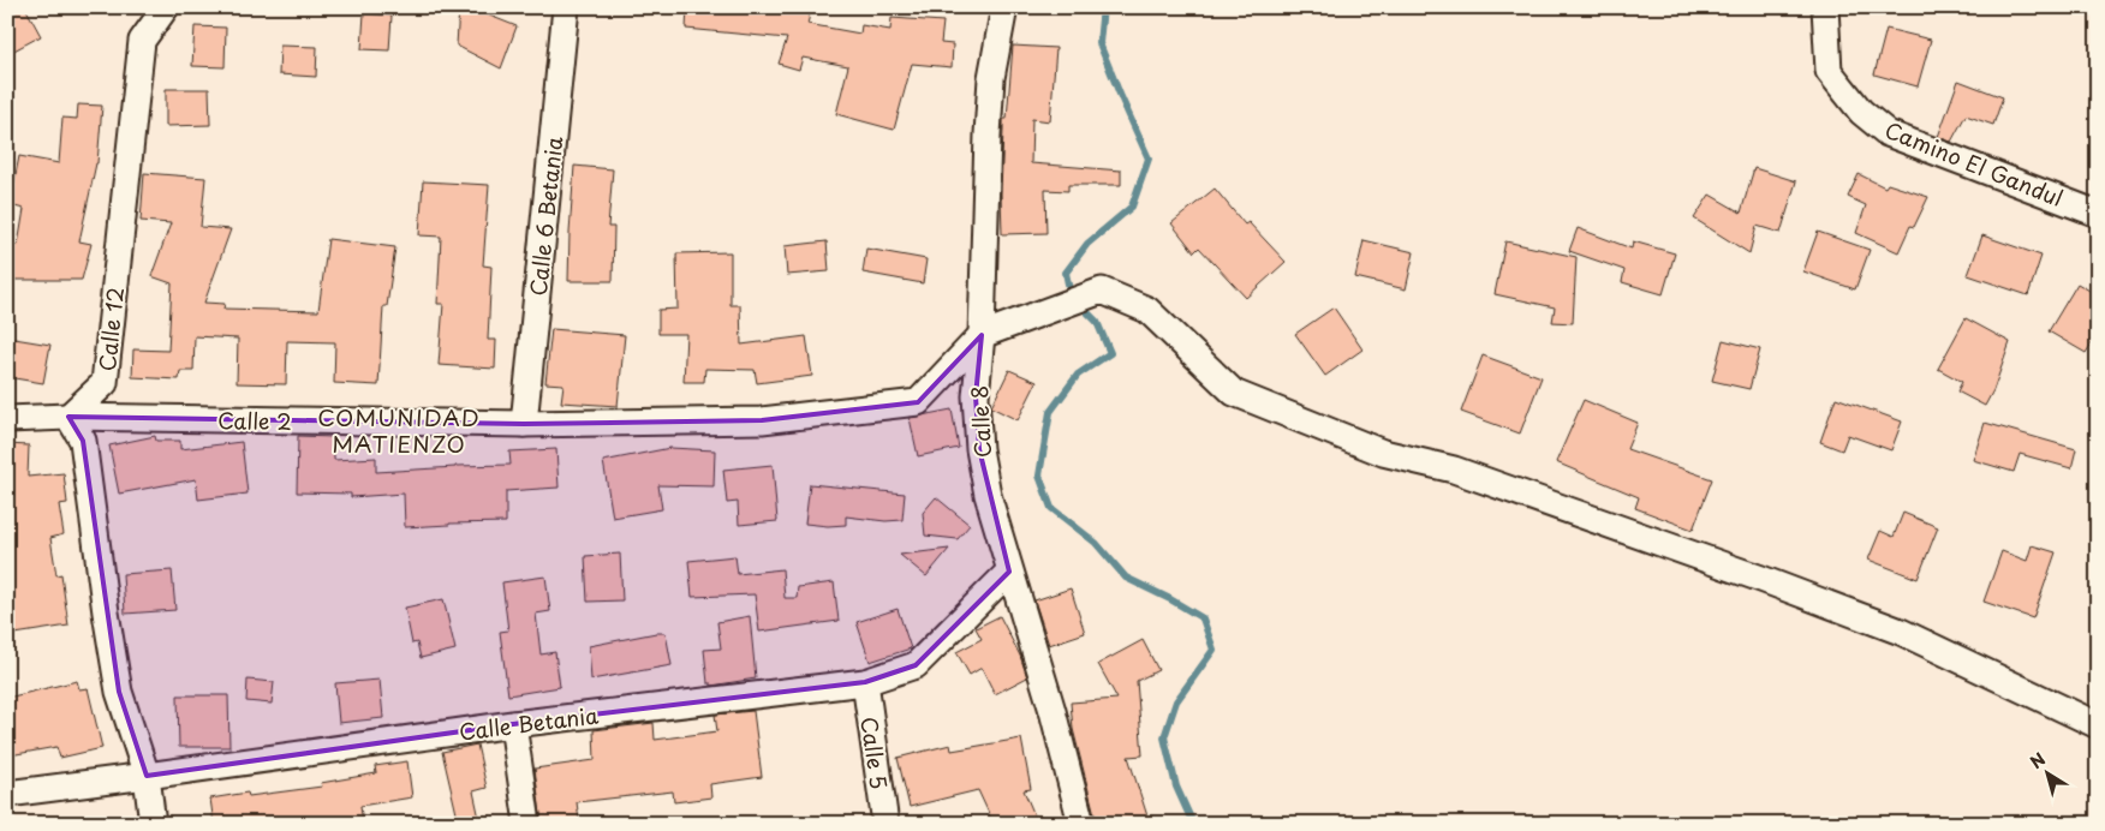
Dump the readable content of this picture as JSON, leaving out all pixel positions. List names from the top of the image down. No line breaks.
{"streets":{"street":["Camino El Gandul","Calle 6 Betania","Calle 12","Calle 2","Calle 8","Calle Betania","Calle 5"]},"crossings":[["Calle 6 Betania","Calle 2"],["Calle 12","Calle 2"],["Calle 2","Calle 8"],["Calle 8","Calle Betania"],["Calle Betania","Calle 5"]],"districts":["COMUNIDAD MATIENZO"],"north":"top left"}
